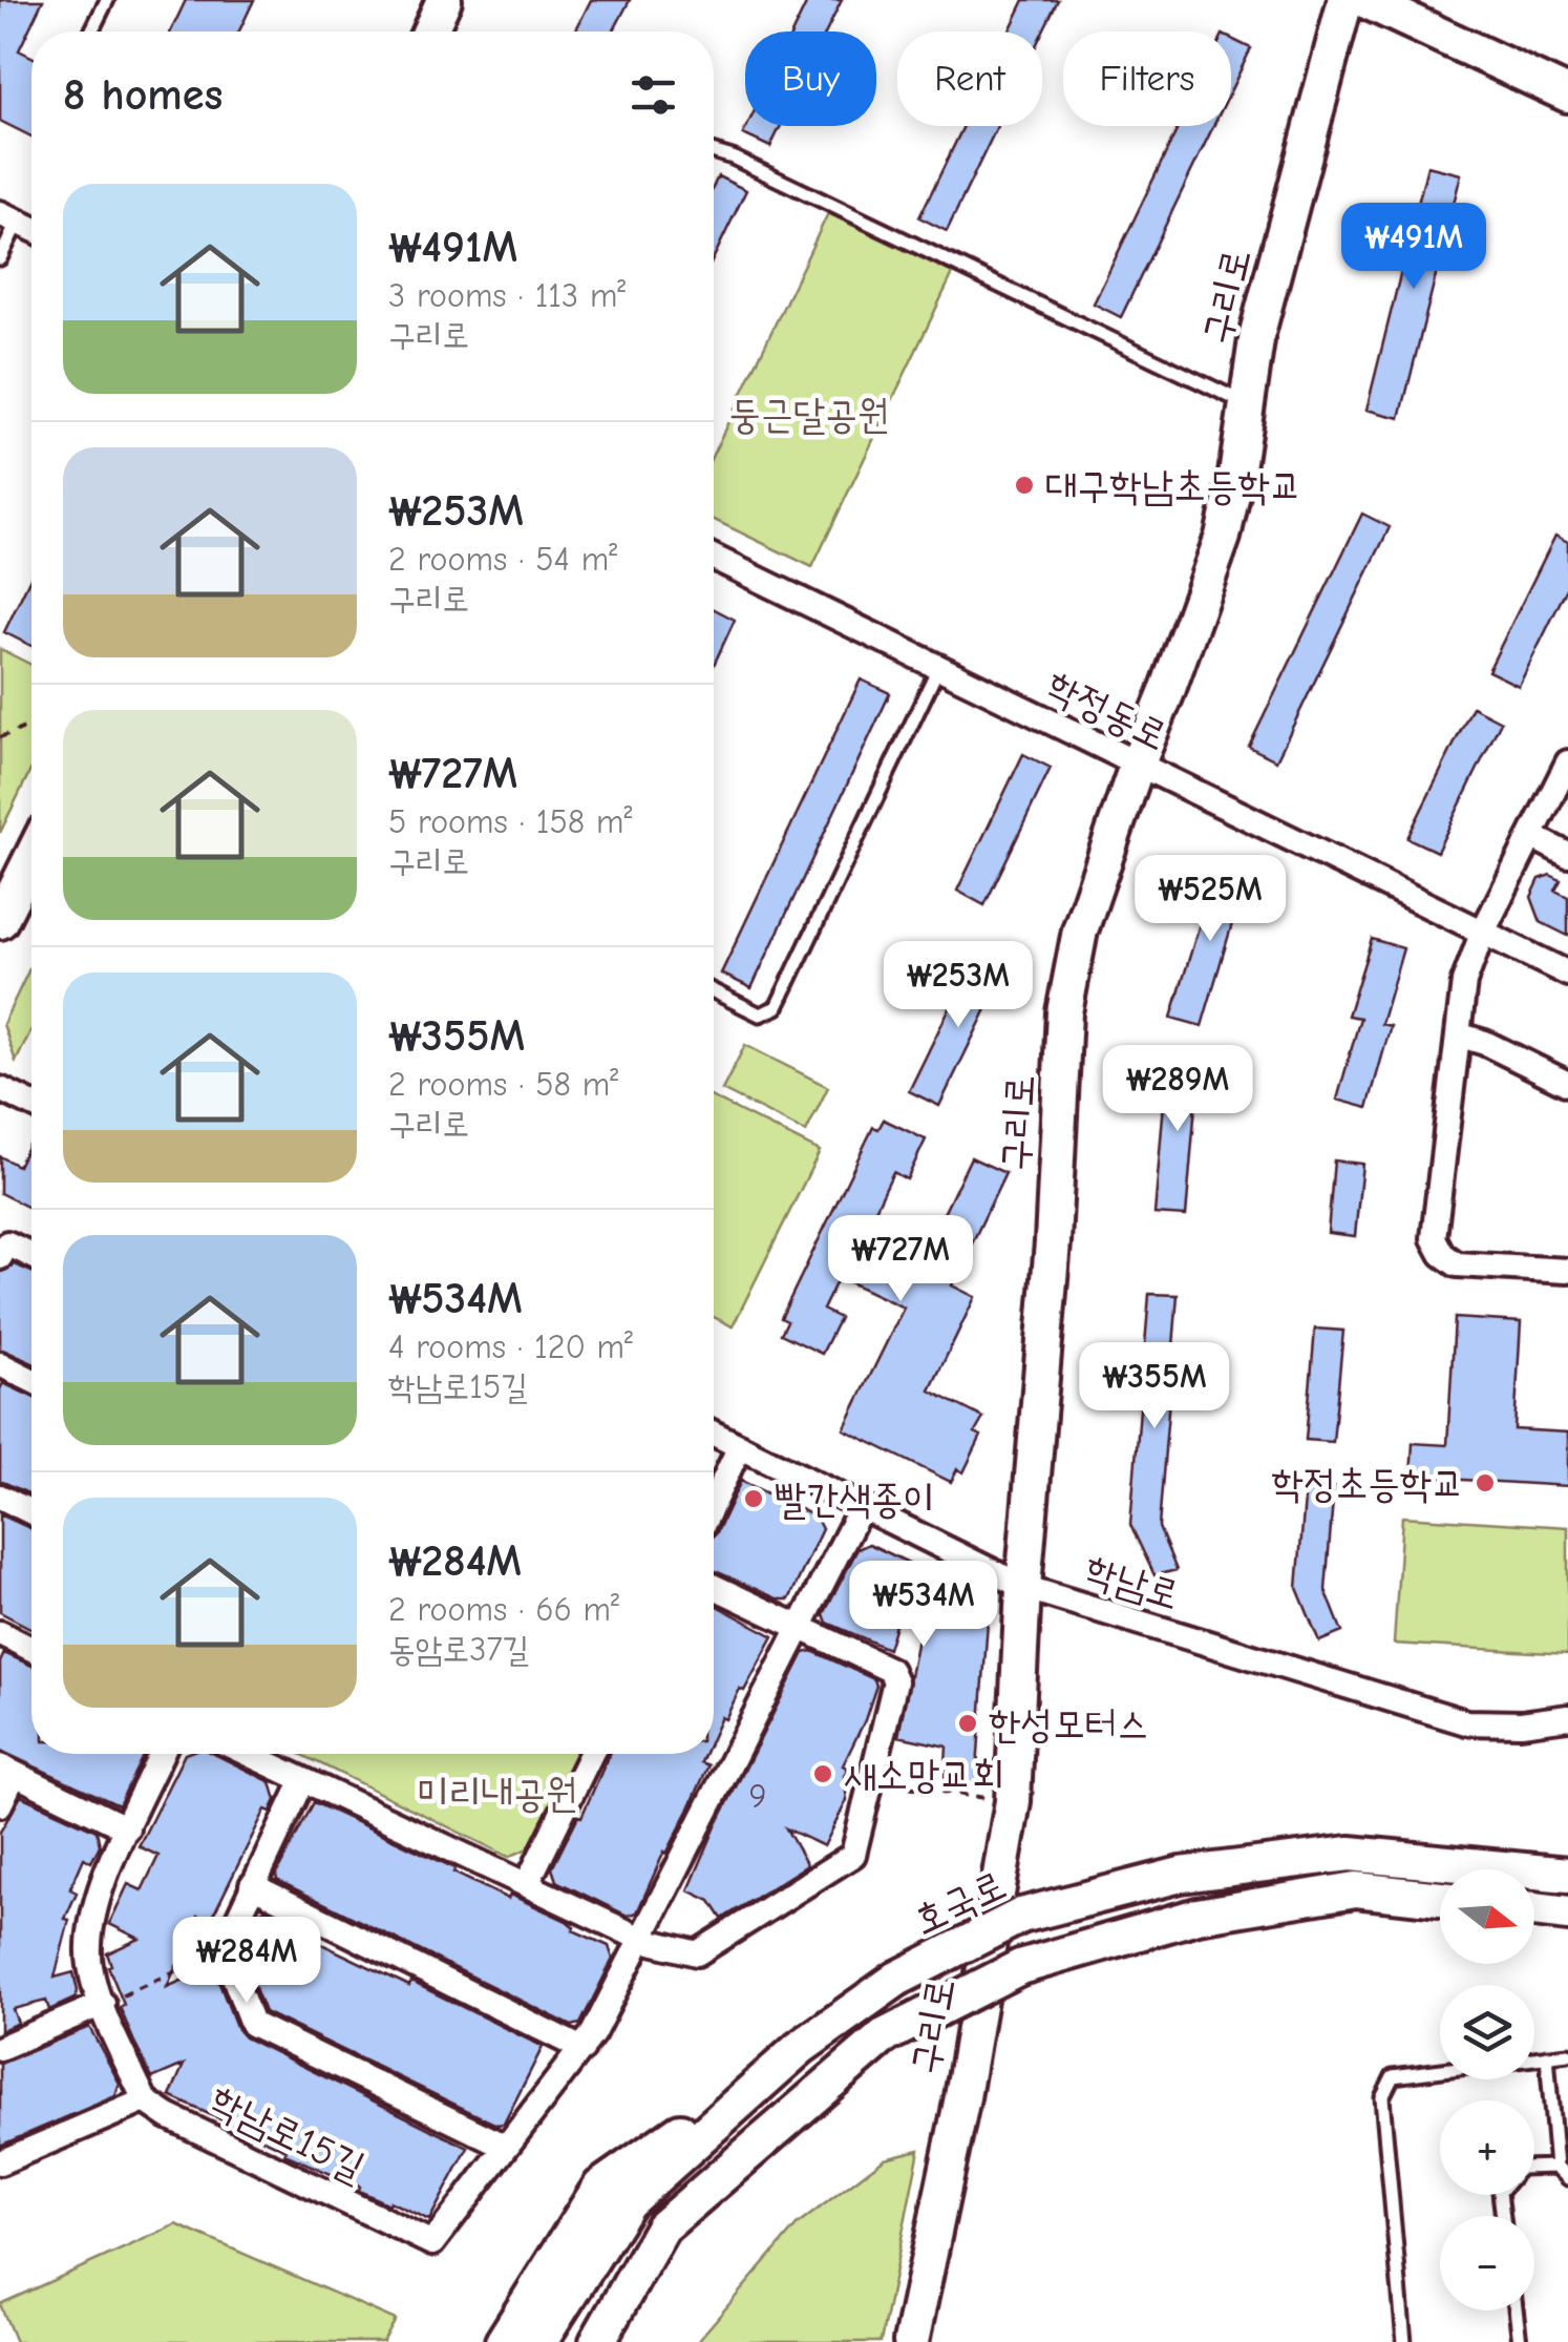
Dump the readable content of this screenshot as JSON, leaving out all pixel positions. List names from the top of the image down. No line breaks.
{"streets":{"main road":["구리로","호국로"],"street":["학정동로","학남로","학남로15길"]},"crossings":[["구리로","학정동로"],["구리로","학남로"],["학남로","학남로15길"]],"parks":["둥근달공원","미리내공원"],"places":["대구학남초등학교","학정초등학교","빨간색종이","한성모터스","새소망교회"],"house_numbers":["9"],"north":"right","page":{"chip":["Buy","Rent","Filters"],"heading":"8 homes","list":[{"name":"₩491M","note":"3 rooms · 113 m² · 구리로"},{"name":"₩253M","note":"2 rooms · 54 m² · 구리로"},{"name":"₩727M","note":"5 rooms · 158 m² · 구리로"},{"name":"₩355M","note":"2 rooms · 58 m² · 구리로"},{"name":"₩534M","note":"4 rooms · 120 m² · 학남로15길"},{"name":"₩284M","note":"2 rooms · 66 m² · 동암로37길"}],"price":["₩491M","₩525M","₩253M","₩289M","₩727M","₩355M","₩534M","₩284M"],"map_buttons":["+","−"]}}
